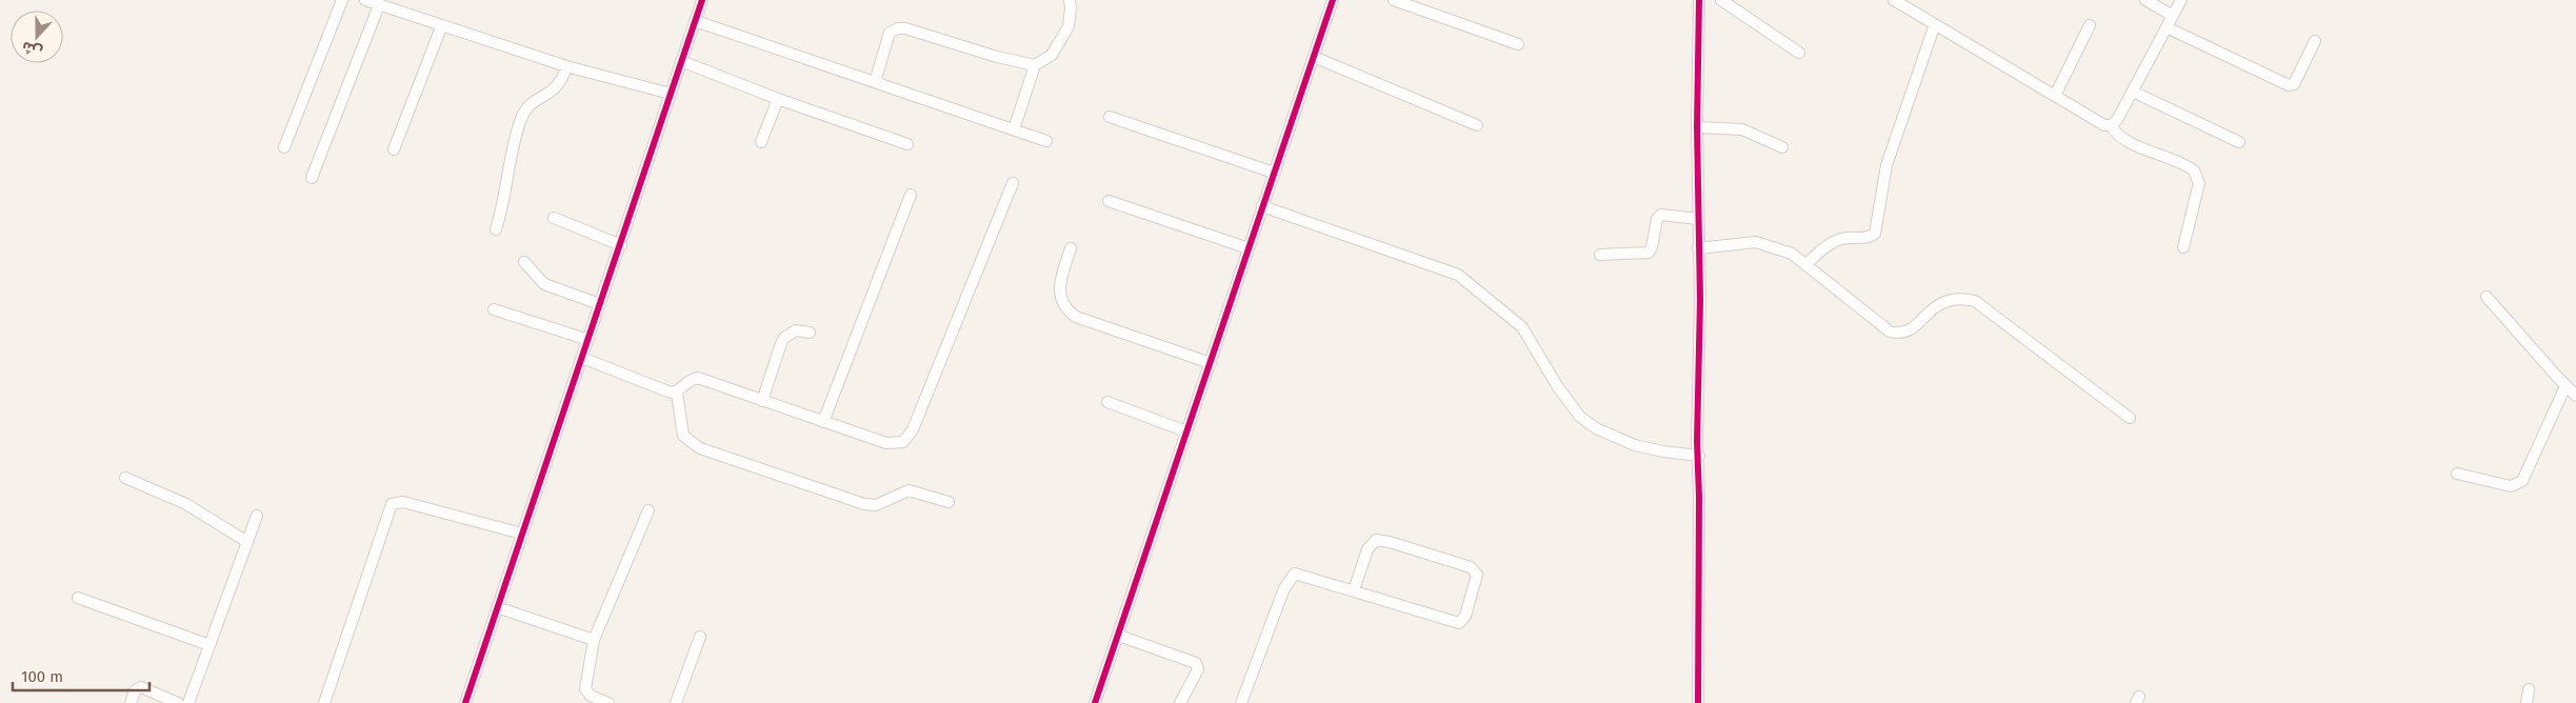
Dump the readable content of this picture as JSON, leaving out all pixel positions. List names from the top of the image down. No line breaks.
{"scale_bar":"100 m","north":"bottom"}
